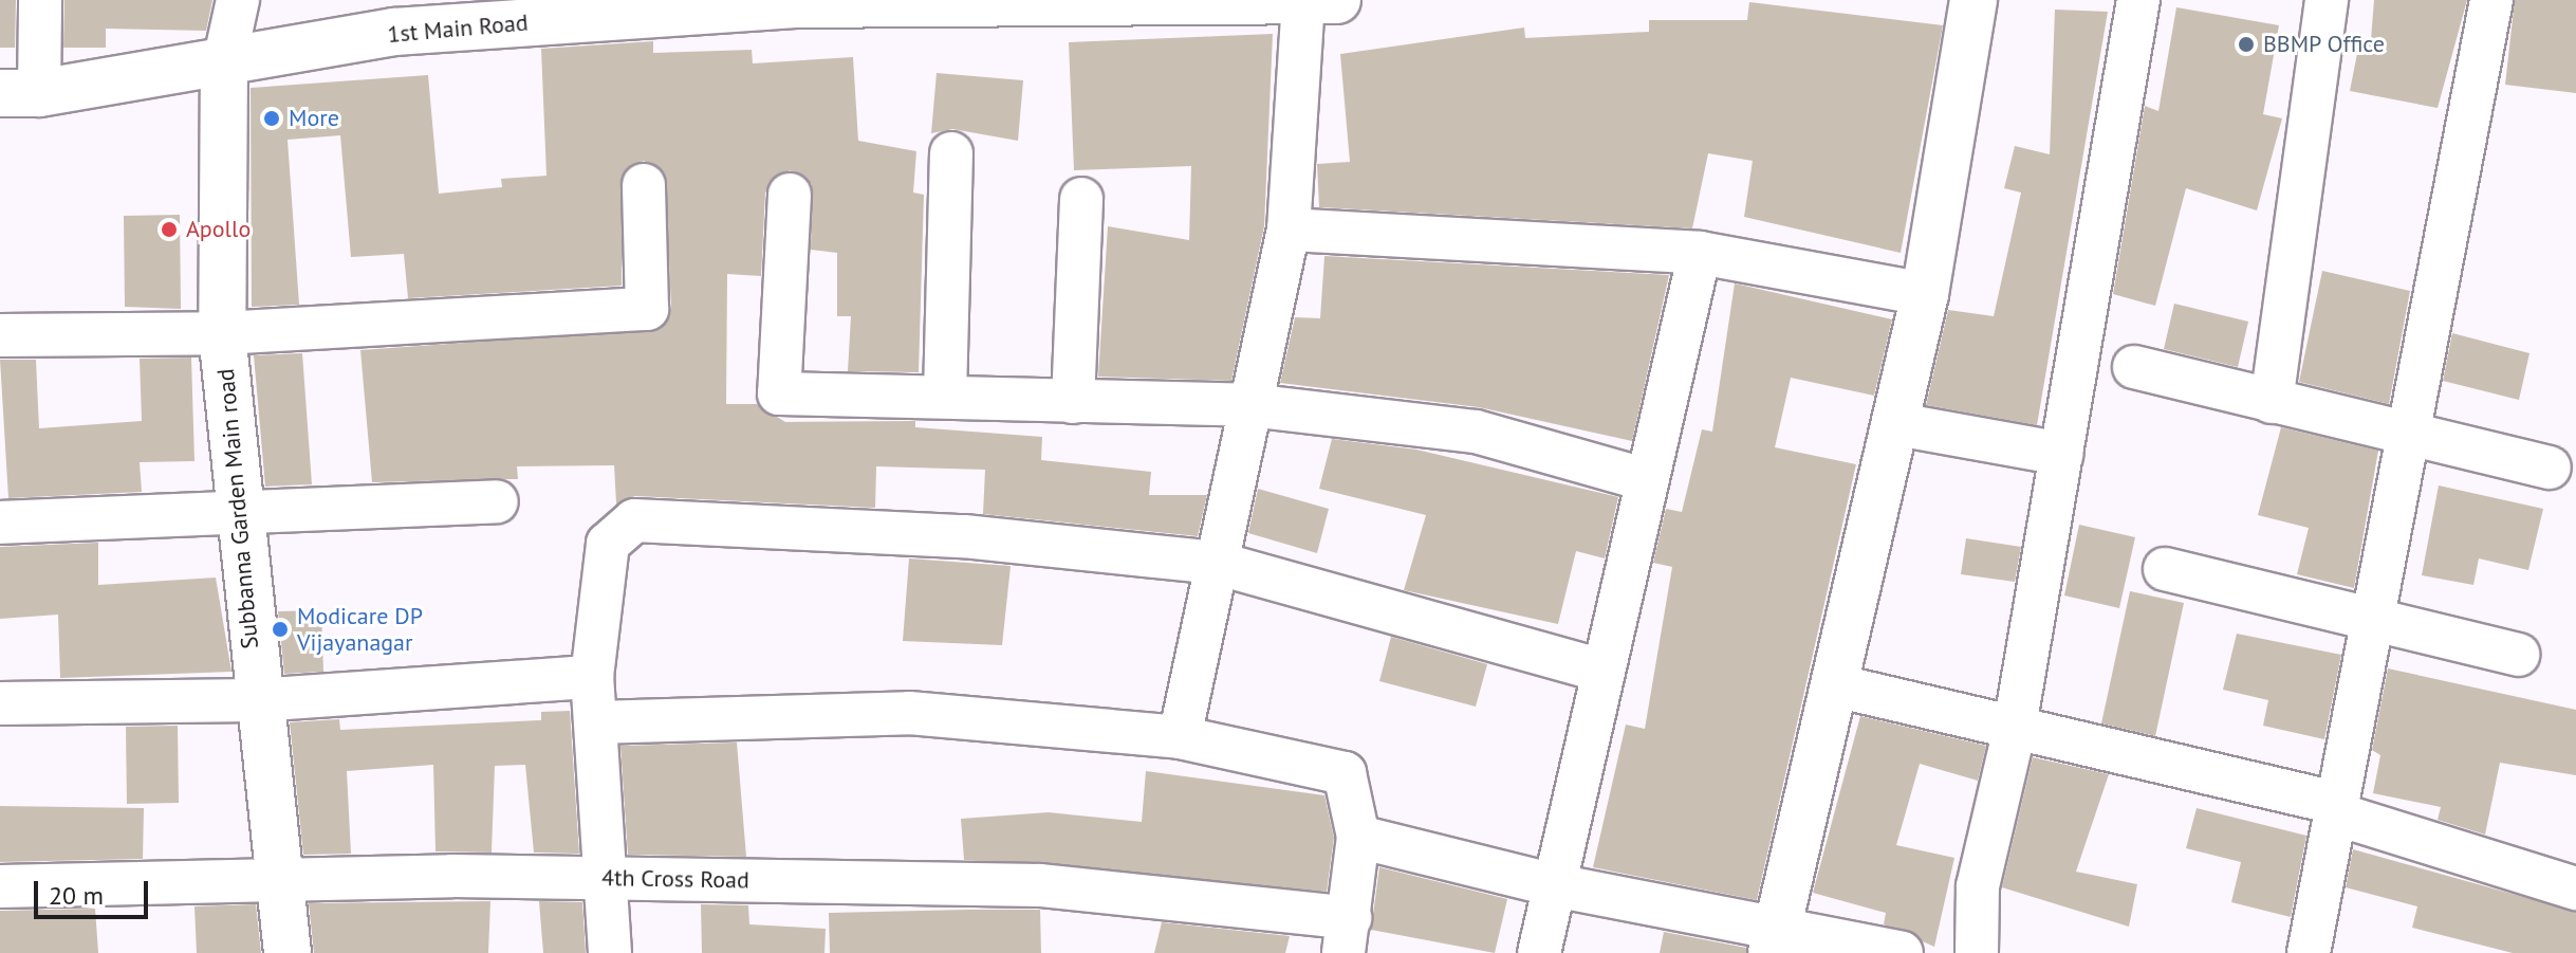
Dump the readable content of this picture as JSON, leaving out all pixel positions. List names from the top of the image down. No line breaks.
{"streets":{"street":["1st Main Road","Subbanna Garden Main road","4th Cross Road"]},"crossings":[["1st Main Road","Subbanna Garden Main road"],["Subbanna Garden Main road","4th Cross Road"]],"places":["BBMP Office","More","Apollo","Modicare DP Vijayanagar"],"scale_bar":"20 m"}
